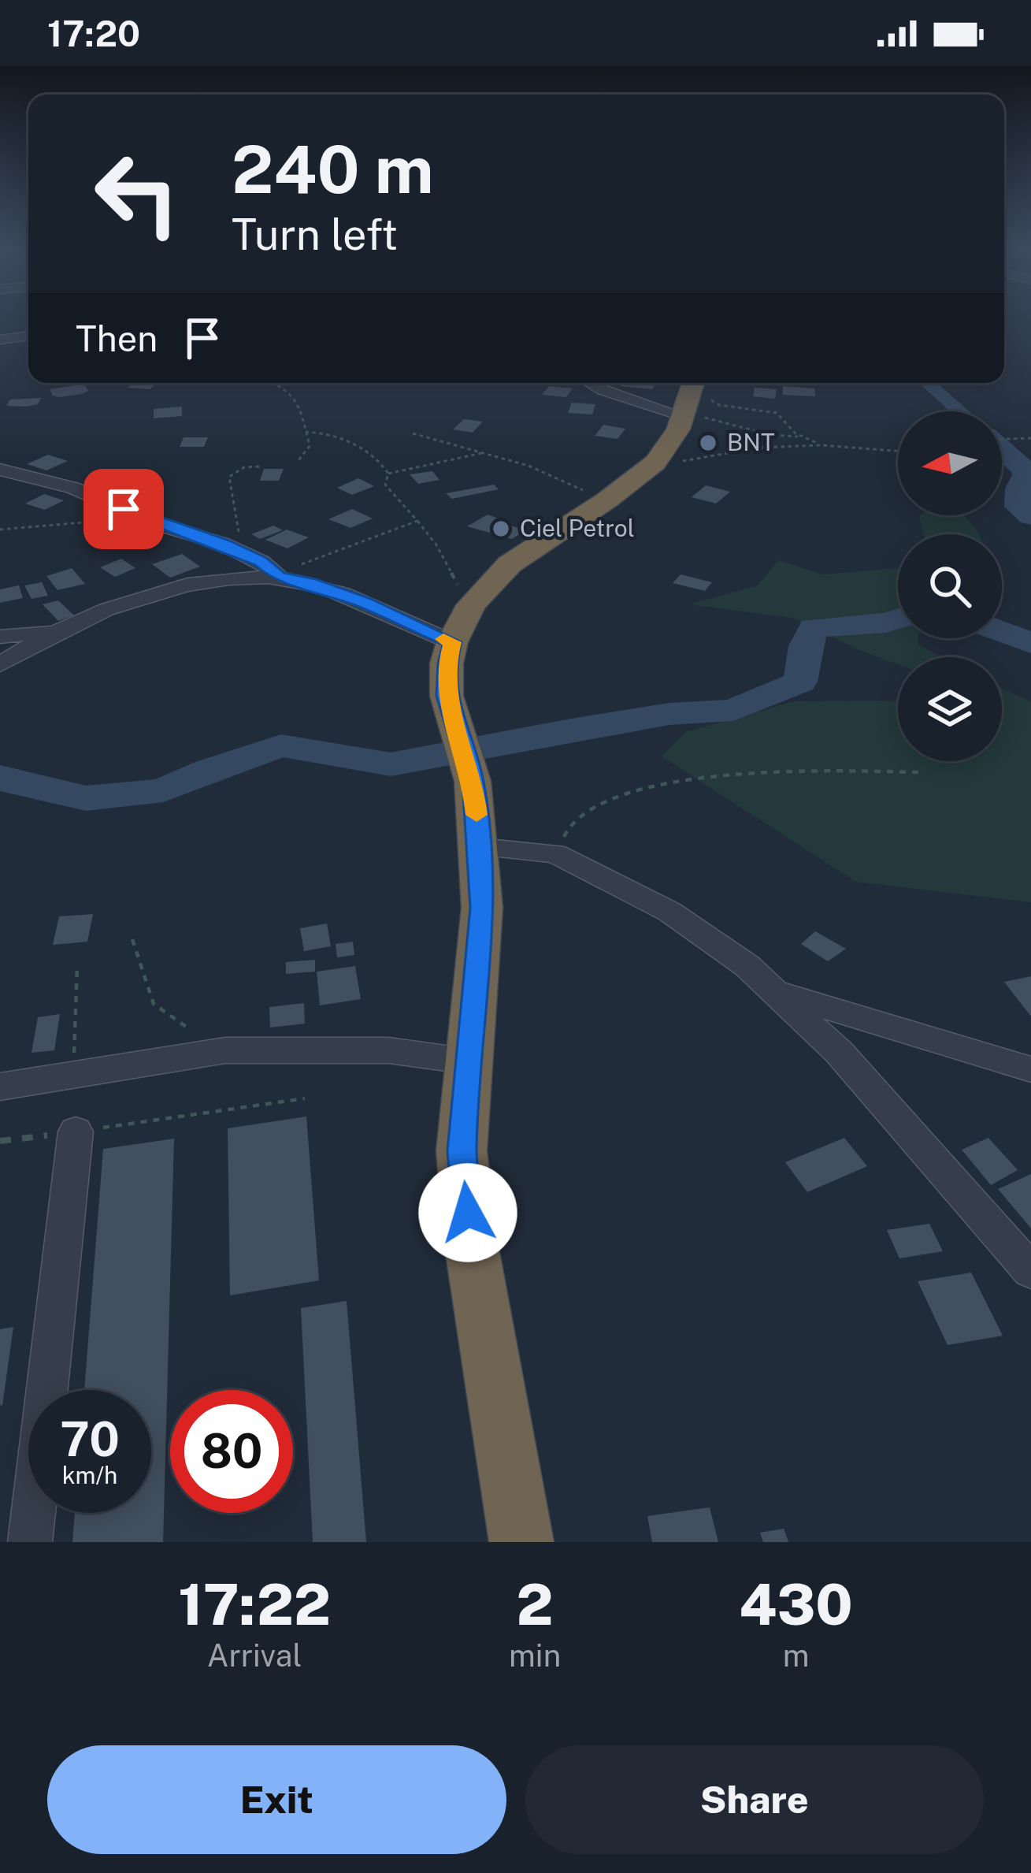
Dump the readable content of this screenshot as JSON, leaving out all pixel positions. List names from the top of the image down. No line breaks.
{"places":["BNT","Ciel Petrol"],"north":"left","page":{"status":"17:20","turn":["240 m","Turn left"],"then":"Then","speed":"70 km/h","limit":"80","eta":["17:22","Arrival","2","min","430","m"],"buttons":["Exit","Share"]}}
